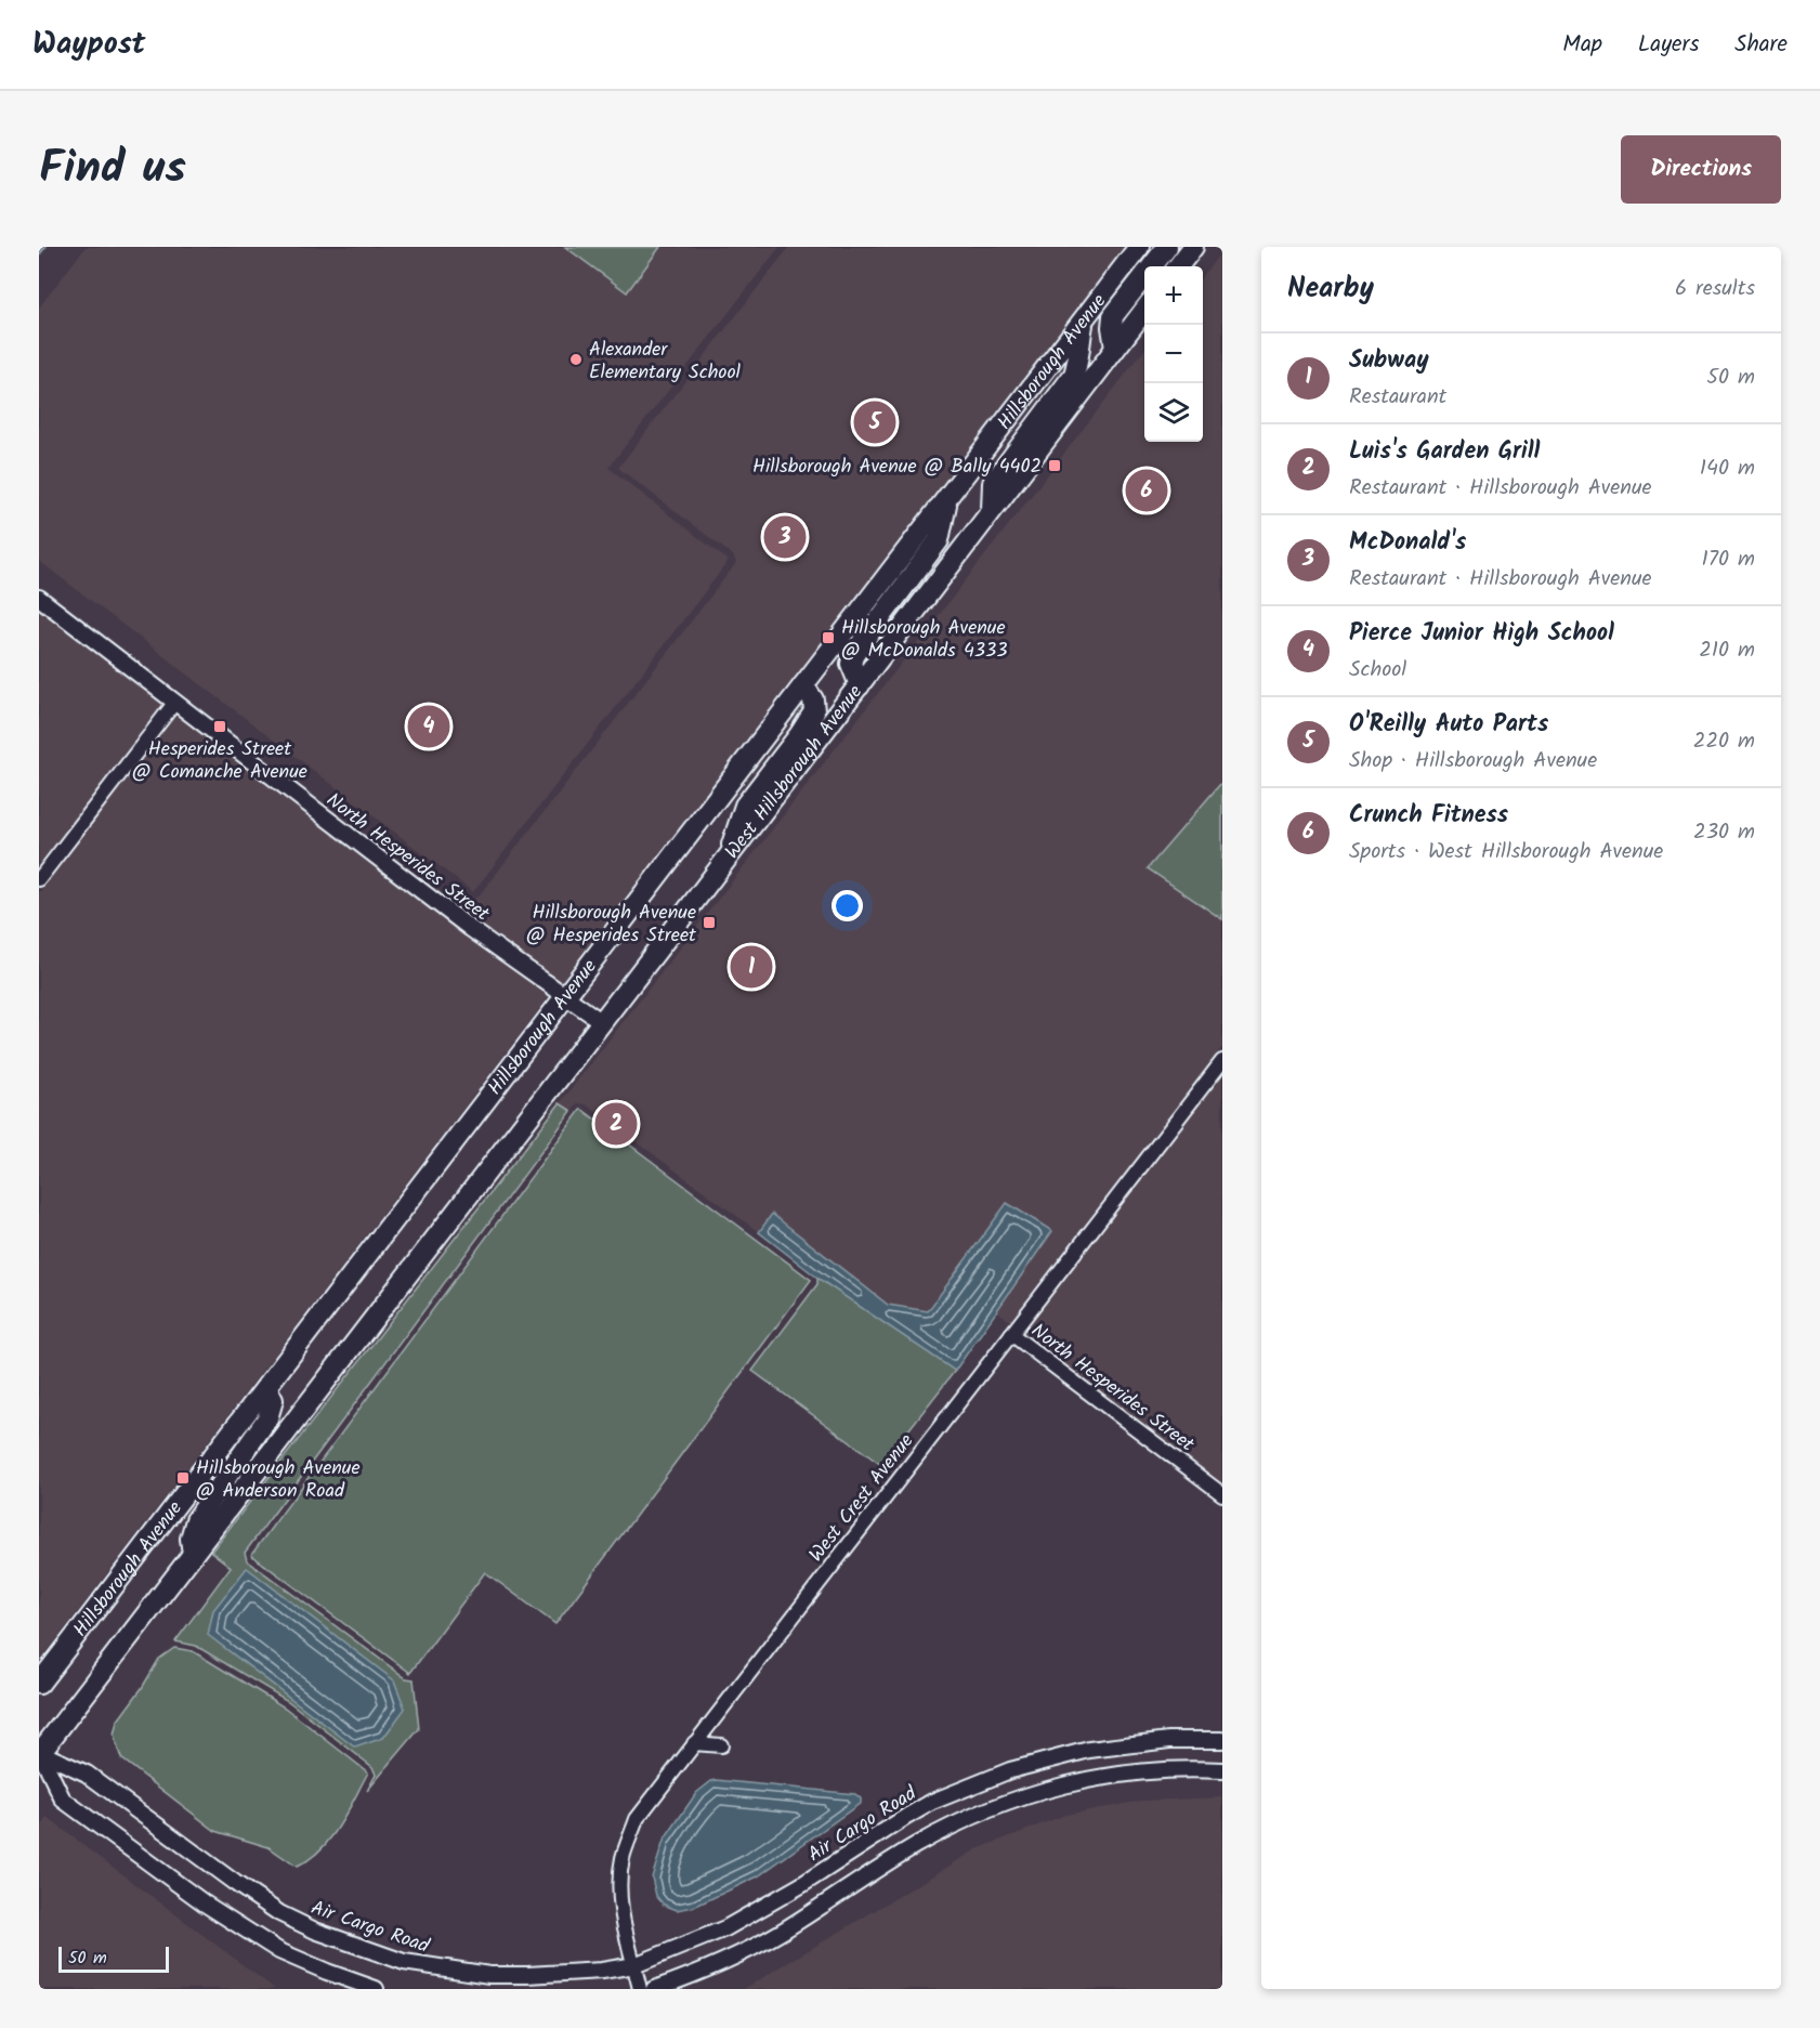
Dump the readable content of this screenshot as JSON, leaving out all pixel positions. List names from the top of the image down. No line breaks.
{"streets":{"main road":["Hillsborough Avenue","West Hillsborough Avenue"],"street":["North Hesperides Street","West Crest Avenue","Air Cargo Road"]},"crossings":[["Hillsborough Avenue","North Hesperides Street"],["West Hillsborough Avenue","North Hesperides Street"],["North Hesperides Street","West Crest Avenue"],["West Crest Avenue","Air Cargo Road"]],"places":{"other":["Alexander Elementary School"],"transit":["Hillsborough Avenue @ Bally 4402","Hillsborough Avenue @ McDonalds 4333","Hesperides Street @ Comanche Avenue","Hillsborough Avenue @ Hesperides Street","Hillsborough Avenue @ Anderson Road"]},"scale_bar":"50 m","page":{"header":"Waypost","nav":["Map","Layers","Share"],"title":"Find us","buttons":"Directions","heading":["Nearby","6 results"],"map_buttons":["+","−"],"list":[{"mark":"1","name":"Subway","note":"Restaurant","value":"50 m"},{"mark":"2","name":"Luis's Garden Grill","note":"Restaurant · Hillsborough Avenue","value":"140 m"},{"mark":"3","name":"McDonald's","note":"Restaurant · Hillsborough Avenue","value":"170 m"},{"mark":"4","name":"Pierce Junior High School","note":"School","value":"210 m"},{"mark":"5","name":"O'Reilly Auto Parts","note":"Shop · Hillsborough Avenue","value":"220 m"},{"mark":"6","name":"Crunch Fitness","note":"Sports · West Hillsborough Avenue","value":"230 m"}],"pins":["5","6","3","4","1","2"],"scale":"50 m"}}
